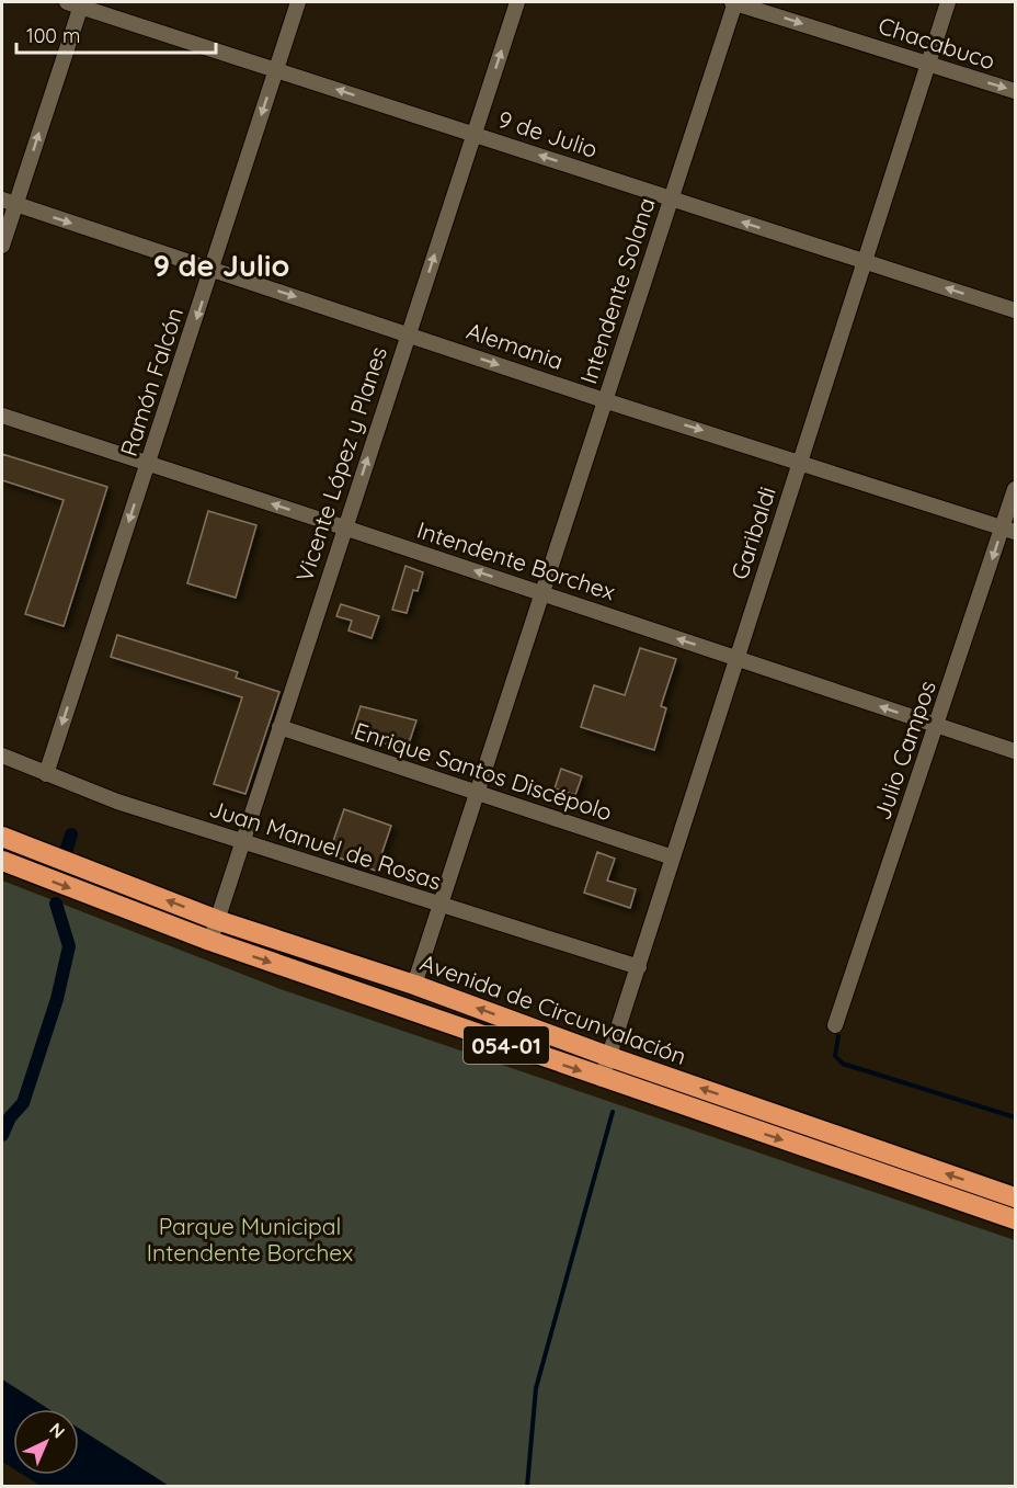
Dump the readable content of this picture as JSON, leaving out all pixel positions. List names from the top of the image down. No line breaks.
{"streets":{"highway":["Avenida de Circunvalación","054-01"],"street":["Chacabuco","9 de Julio","Intendente Solana","Alemania","Ramón Falcón","Vicente López y Planes","Garibaldi","Intendente Borchex","Julio Campos","Enrique Santos Discépolo","Juan Manuel de Rosas"]},"crossings":[["Chacabuco","Intendente Solana"],["Chacabuco","Garibaldi"],["9 de Julio","Intendente Solana"],["9 de Julio","Ramón Falcón"],["9 de Julio","Vicente López y Planes"],["9 de Julio","Garibaldi"],["Intendente Solana","Alemania"],["Intendente Solana","Intendente Borchex"],["Intendente Solana","Enrique Santos Discépolo"],["Intendente Solana","Juan Manuel de Rosas"],["Intendente Solana","Avenida de Circunvalación"],["Alemania","Ramón Falcón"],["Alemania","Vicente López y Planes"],["Alemania","Garibaldi"],["Alemania","Julio Campos"],["Ramón Falcón","Intendente Borchex"],["Ramón Falcón","Juan Manuel de Rosas"],["Vicente López y Planes","Intendente Borchex"],["Vicente López y Planes","Enrique Santos Discépolo"],["Vicente López y Planes","Juan Manuel de Rosas"],["Vicente López y Planes","Avenida de Circunvalación"],["Garibaldi","Intendente Borchex"],["Garibaldi","Enrique Santos Discépolo"],["Garibaldi","Juan Manuel de Rosas"],["Garibaldi","Avenida de Circunvalación"],["Intendente Borchex","Julio Campos"]],"one_way":["Chacabuco","9 de Julio","Alemania","Ramón Falcón","Vicente López y Planes","Intendente Borchex","Julio Campos"],"districts":["9 de Julio"],"parks":["Parque Municipal Intendente Borchex"],"scale_bar":"100 m","north":"top right"}
